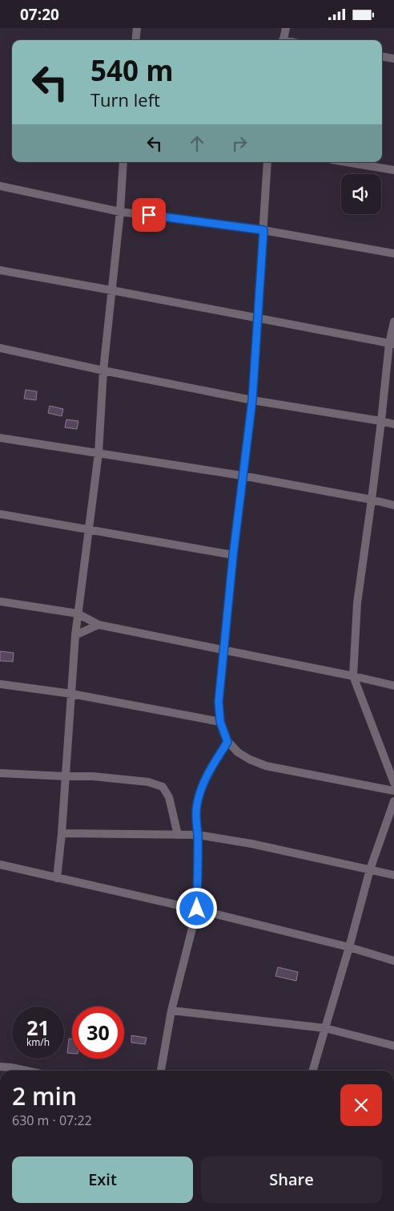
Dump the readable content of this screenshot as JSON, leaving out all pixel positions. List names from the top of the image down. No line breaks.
{"page":{"status":"07:20","turn":["540 m","Turn left"],"speed":"21 km/h","limit":"30","heading":["2 min","630 m · 07:22"],"buttons":["Exit","Share"]}}
